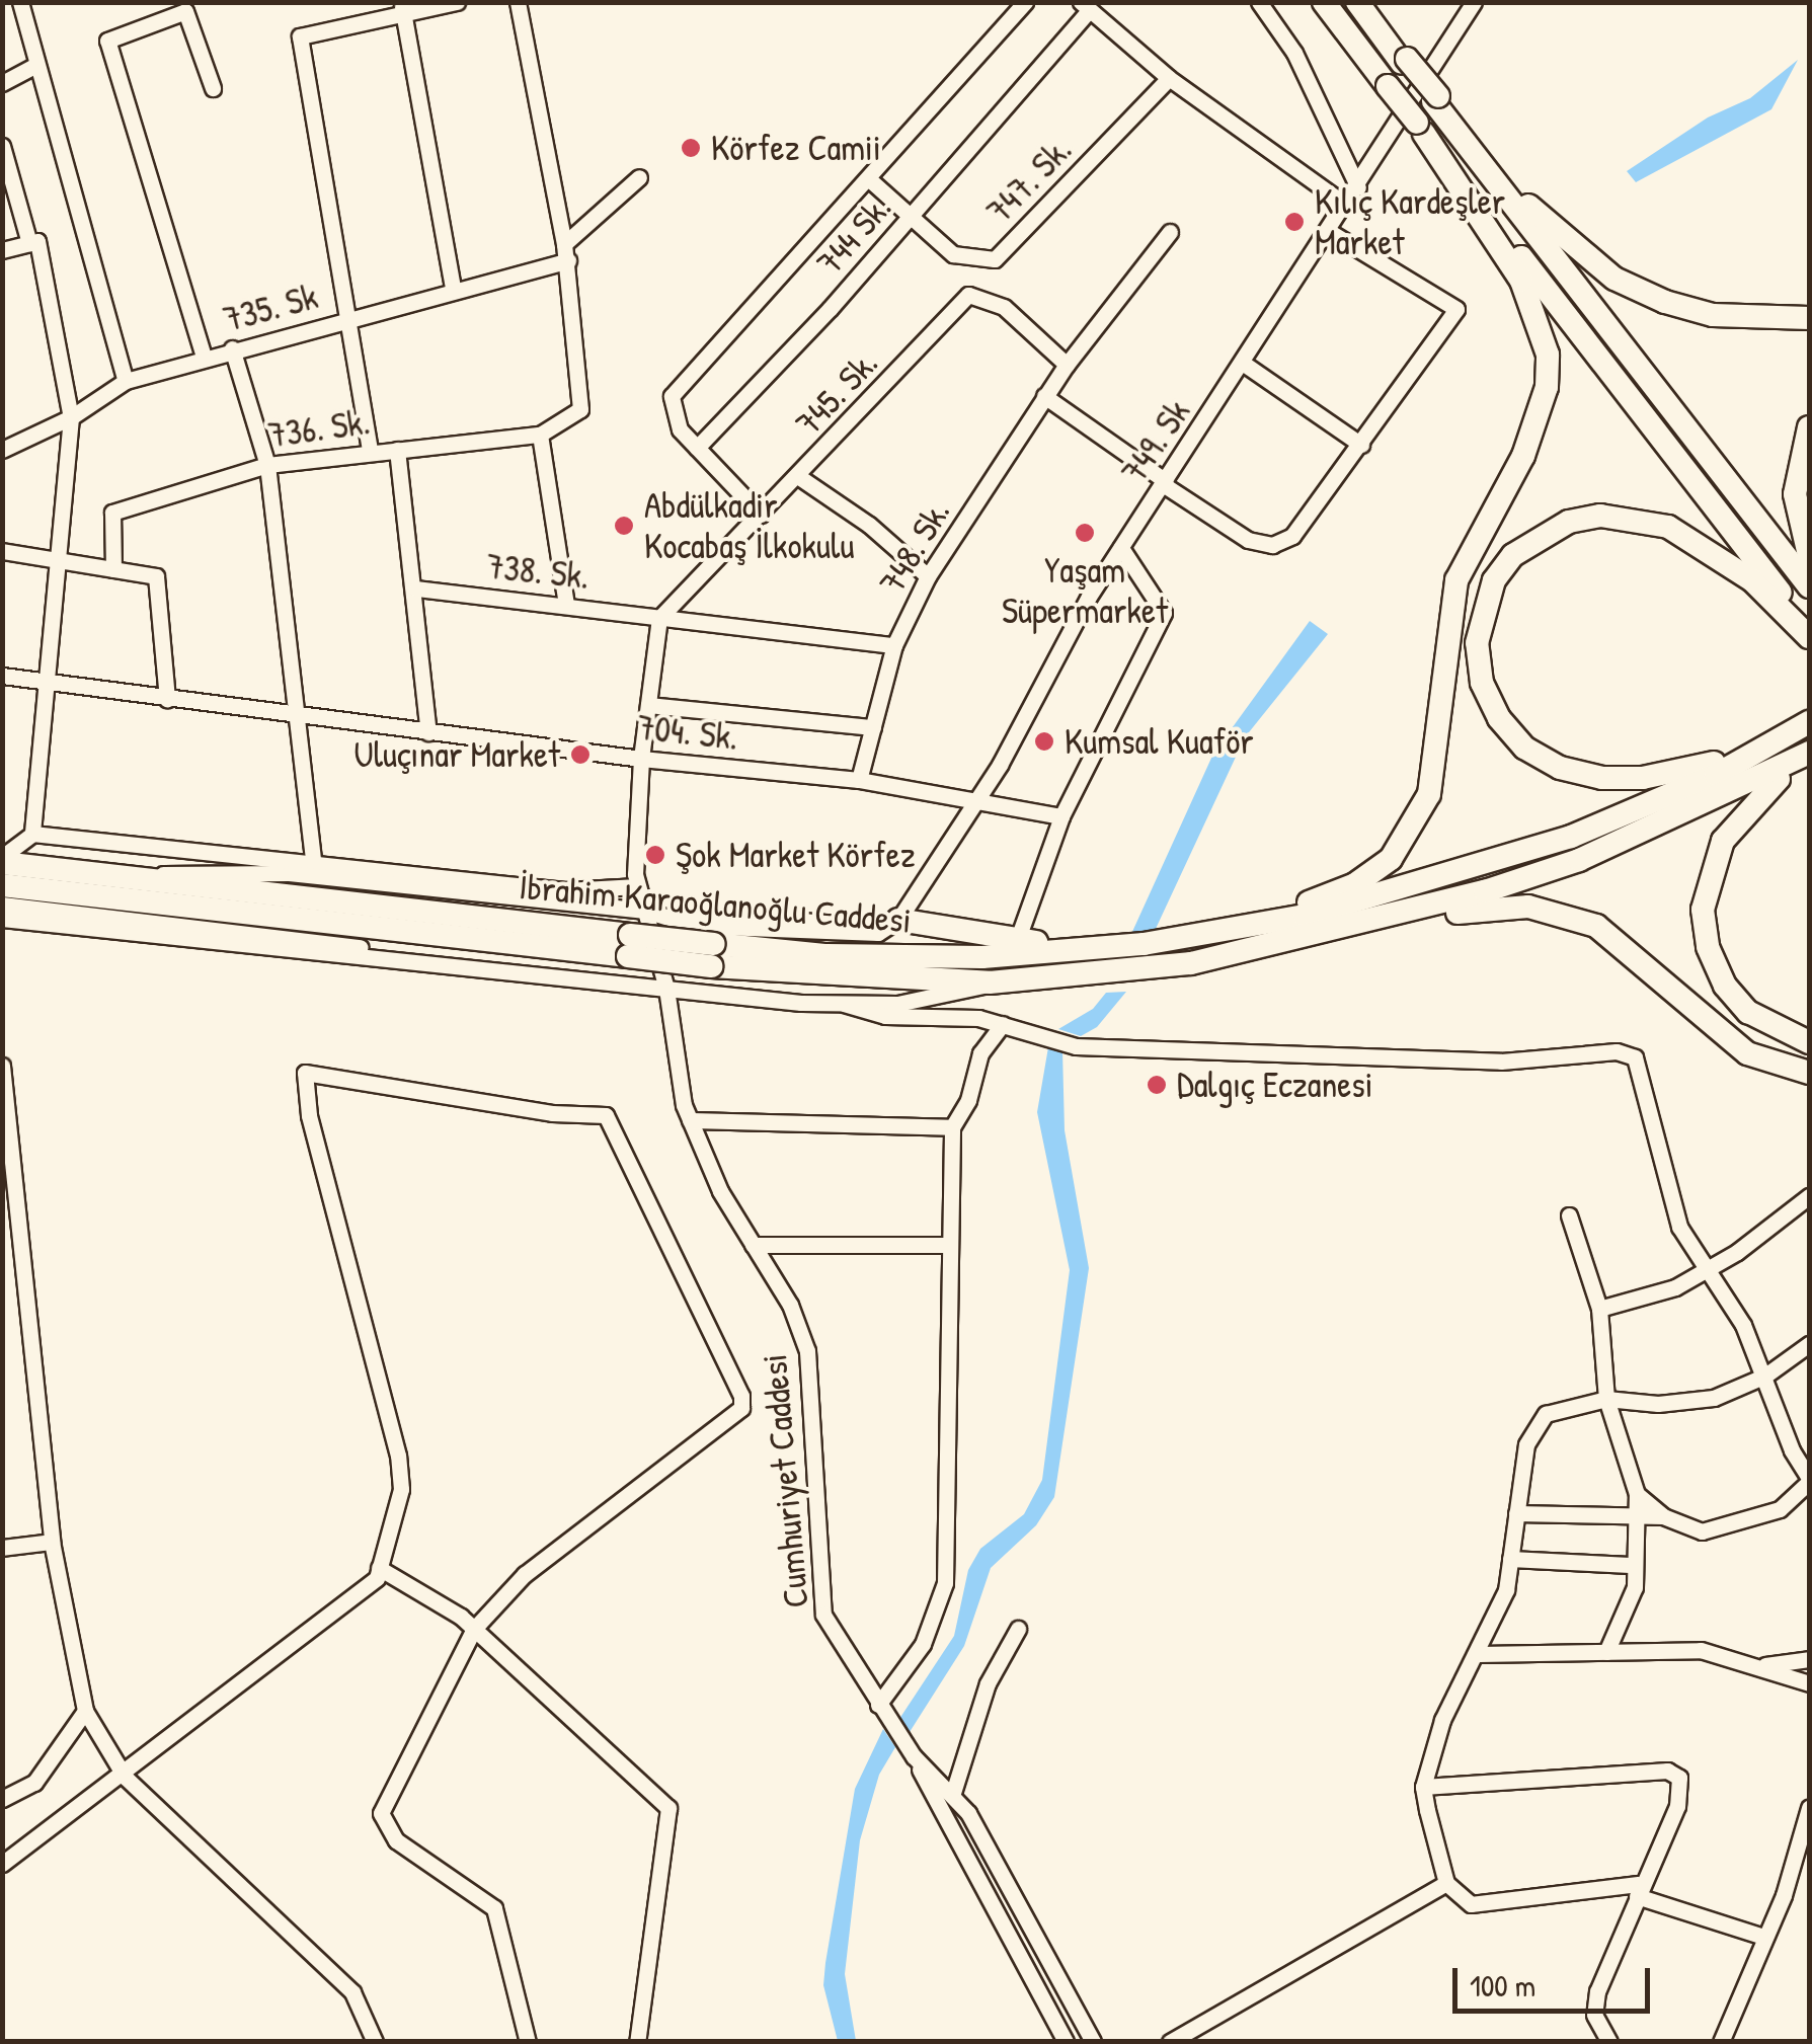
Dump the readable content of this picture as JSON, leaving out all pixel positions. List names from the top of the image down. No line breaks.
{"streets":{"highway":["İbrahim Karaoğlanoğlu Caddesi"],"street":["747. Sk.","744 Sk.","735. Sk","745. Sk.","736. Sk.","749. Sk","748. Sk.","738. Sk.","704. Sk.","Cumhuriyet Caddesi"]},"crossings":[["747. Sk.","744 Sk."],["745. Sk.","748. Sk."],["745. Sk.","738. Sk."],["749. Sk","704. Sk."],["748. Sk.","738. Sk."],["748. Sk.","704. Sk."]],"places":["Körfez Camii","Kılıç Kardeşler Market","Abdülkadir Kocabaş İlkokulu","Yaşam Süpermarket","Kumsal Kuaför","Uluçınar Market","Şok Market Körfez","Dalgıç Eczanesi"],"scale_bar":"100 m"}
